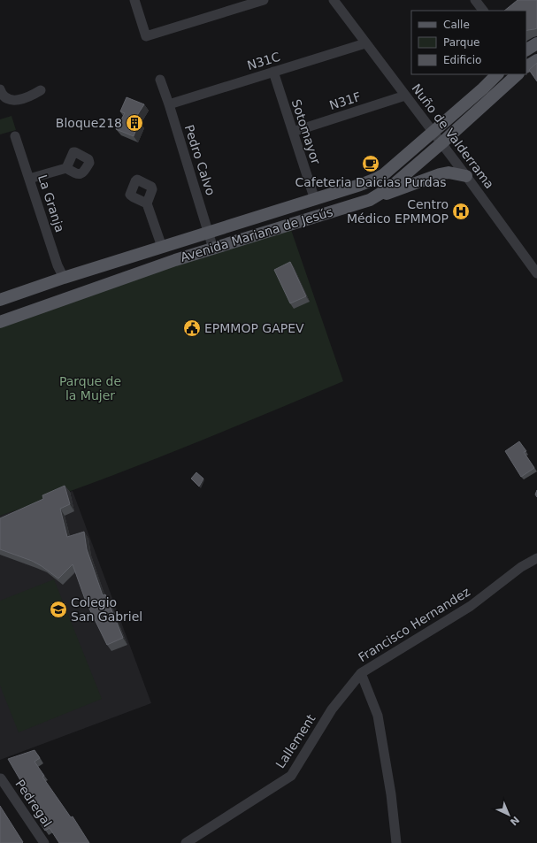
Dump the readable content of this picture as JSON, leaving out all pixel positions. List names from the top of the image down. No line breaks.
{"streets":{"main road":["Avenida Mariana de Jesús"],"street":["N31C","N31F","Sotomayor","Nuño de Valderrama","Pedro Calvo","La Granja","Francisco Hernandez","Lallement","Pedregal"]},"crossings":[["N31C","Sotomayor"],["N31C","Nuño de Valderrama"],["N31C","Pedro Calvo"],["N31F","Sotomayor"],["N31F","Nuño de Valderrama"],["Sotomayor","Avenida Mariana de Jesús"],["Nuño de Valderrama","Avenida Mariana de Jesús"],["Pedro Calvo","Avenida Mariana de Jesús"],["La Granja","Avenida Mariana de Jesús"],["Francisco Hernandez","Lallement"]],"parks":["Parque de la Mujer"],"places":{"building":["Bloque218"],"cafe":["Cafeteria Daicias Purdas"],"hospital":["Centro Médico EPMMOP"],"public building":["EPMMOP GAPEV"],"school or university":["Colegio San Gabriel"]},"legend":["Calle","Parque","Edificio"],"north":"bottom right"}
